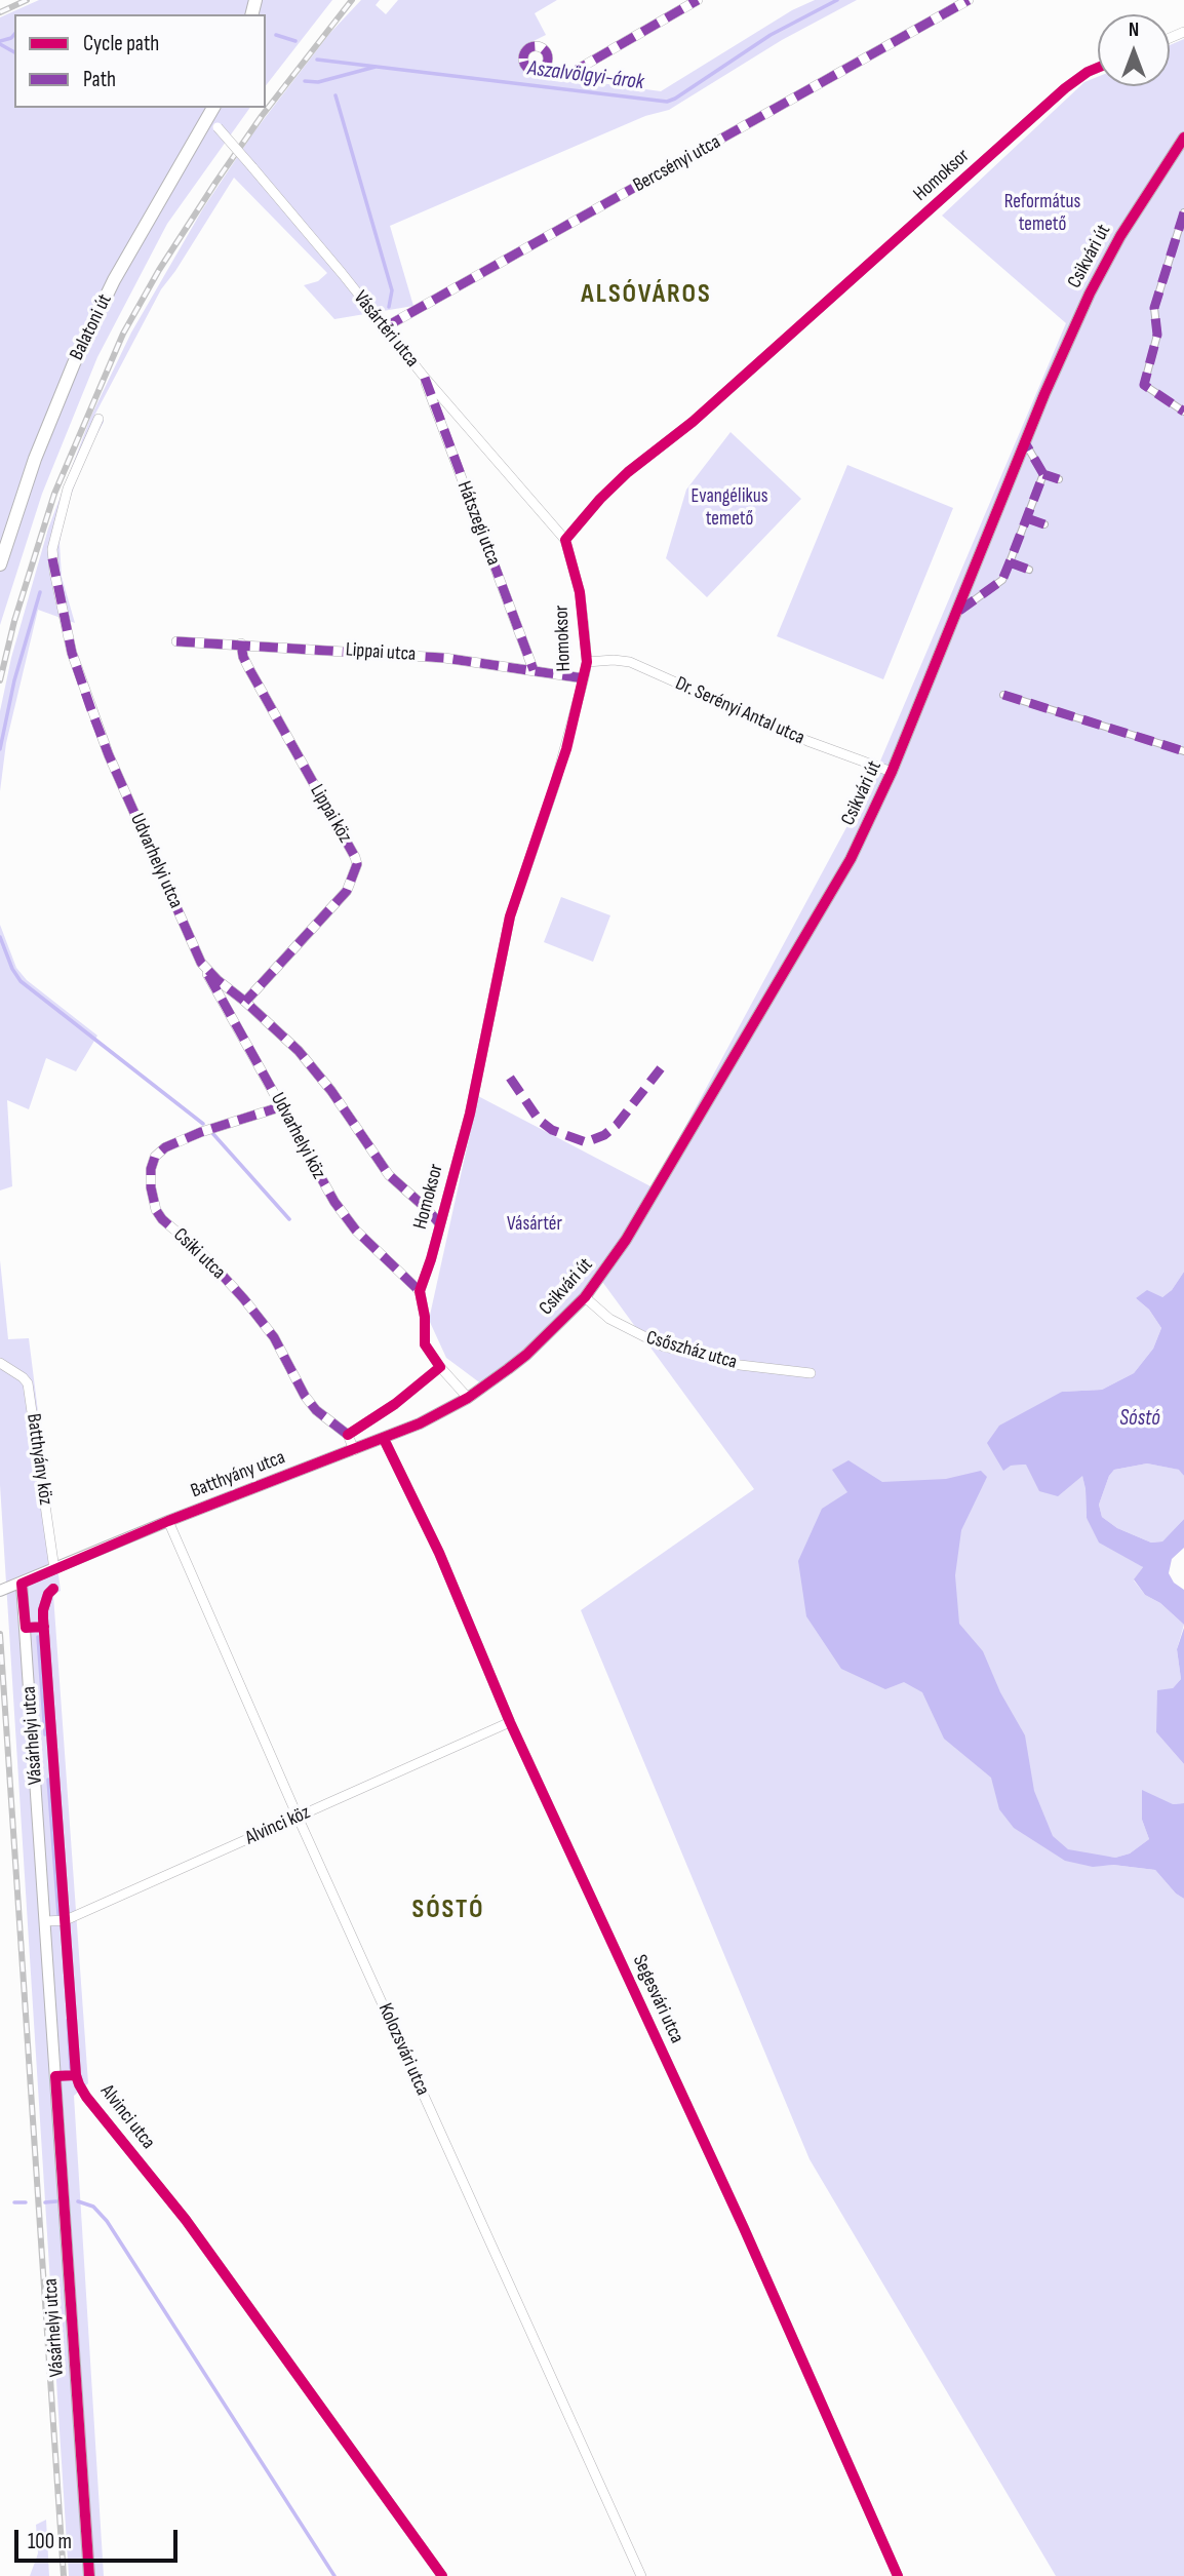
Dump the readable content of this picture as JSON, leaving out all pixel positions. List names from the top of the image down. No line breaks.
{"streets":{"main road":["Balatoni út"],"street":["Bercsényi utca","Homoksor","Csikvári út","Vásártéri utca","Hátszegi utca","Lippai utca","Dr. Serényi Antal utca","Lippai köz","Udvarhelyi utca","Udvarhelyi köz","Csiki utca","Csőszház utca","Batthyány köz","Batthyány utca","Vásárhelyi utca","Alvinci köz","Segesvári utca","Kolozsvári utca","Alvinci utca"]},"crossings":[["Bercsényi utca","Vásártéri utca"],["Homoksor","Csikvári út"],["Homoksor","Vásártéri utca"],["Homoksor","Lippai utca"],["Homoksor","Dr. Serényi Antal utca"],["Homoksor","Udvarhelyi utca"],["Homoksor","Udvarhelyi köz"],["Homoksor","Batthyány utca"],["Csikvári út","Dr. Serényi Antal utca"],["Csikvári út","Csőszház utca"],["Csikvári út","Batthyány utca"],["Balatoni út","Vásártéri utca"],["Vásártéri utca","Hátszegi utca"],["Hátszegi utca","Lippai utca"],["Lippai utca","Lippai köz"],["Lippai köz","Udvarhelyi utca"],["Udvarhelyi utca","Udvarhelyi köz"],["Udvarhelyi köz","Csiki utca"],["Batthyány köz","Batthyány utca"],["Batthyány utca","Vásárhelyi utca"],["Batthyány utca","Segesvári utca"],["Batthyány utca","Kolozsvári utca"],["Vásárhelyi utca","Alvinci köz"],["Alvinci köz","Segesvári utca"],["Alvinci köz","Kolozsvári utca"],["Alvinci köz","Alvinci utca"]],"districts":["ALSÓVÁROS","SÓSTÓ"],"water":["Aszalvölgyi-árok","Sóstó"],"parks":["Református temető","Evangélikus temető","Vásártér"],"legend":["Cycle path","Path"],"scale_bar":"100 m","north":"top"}
